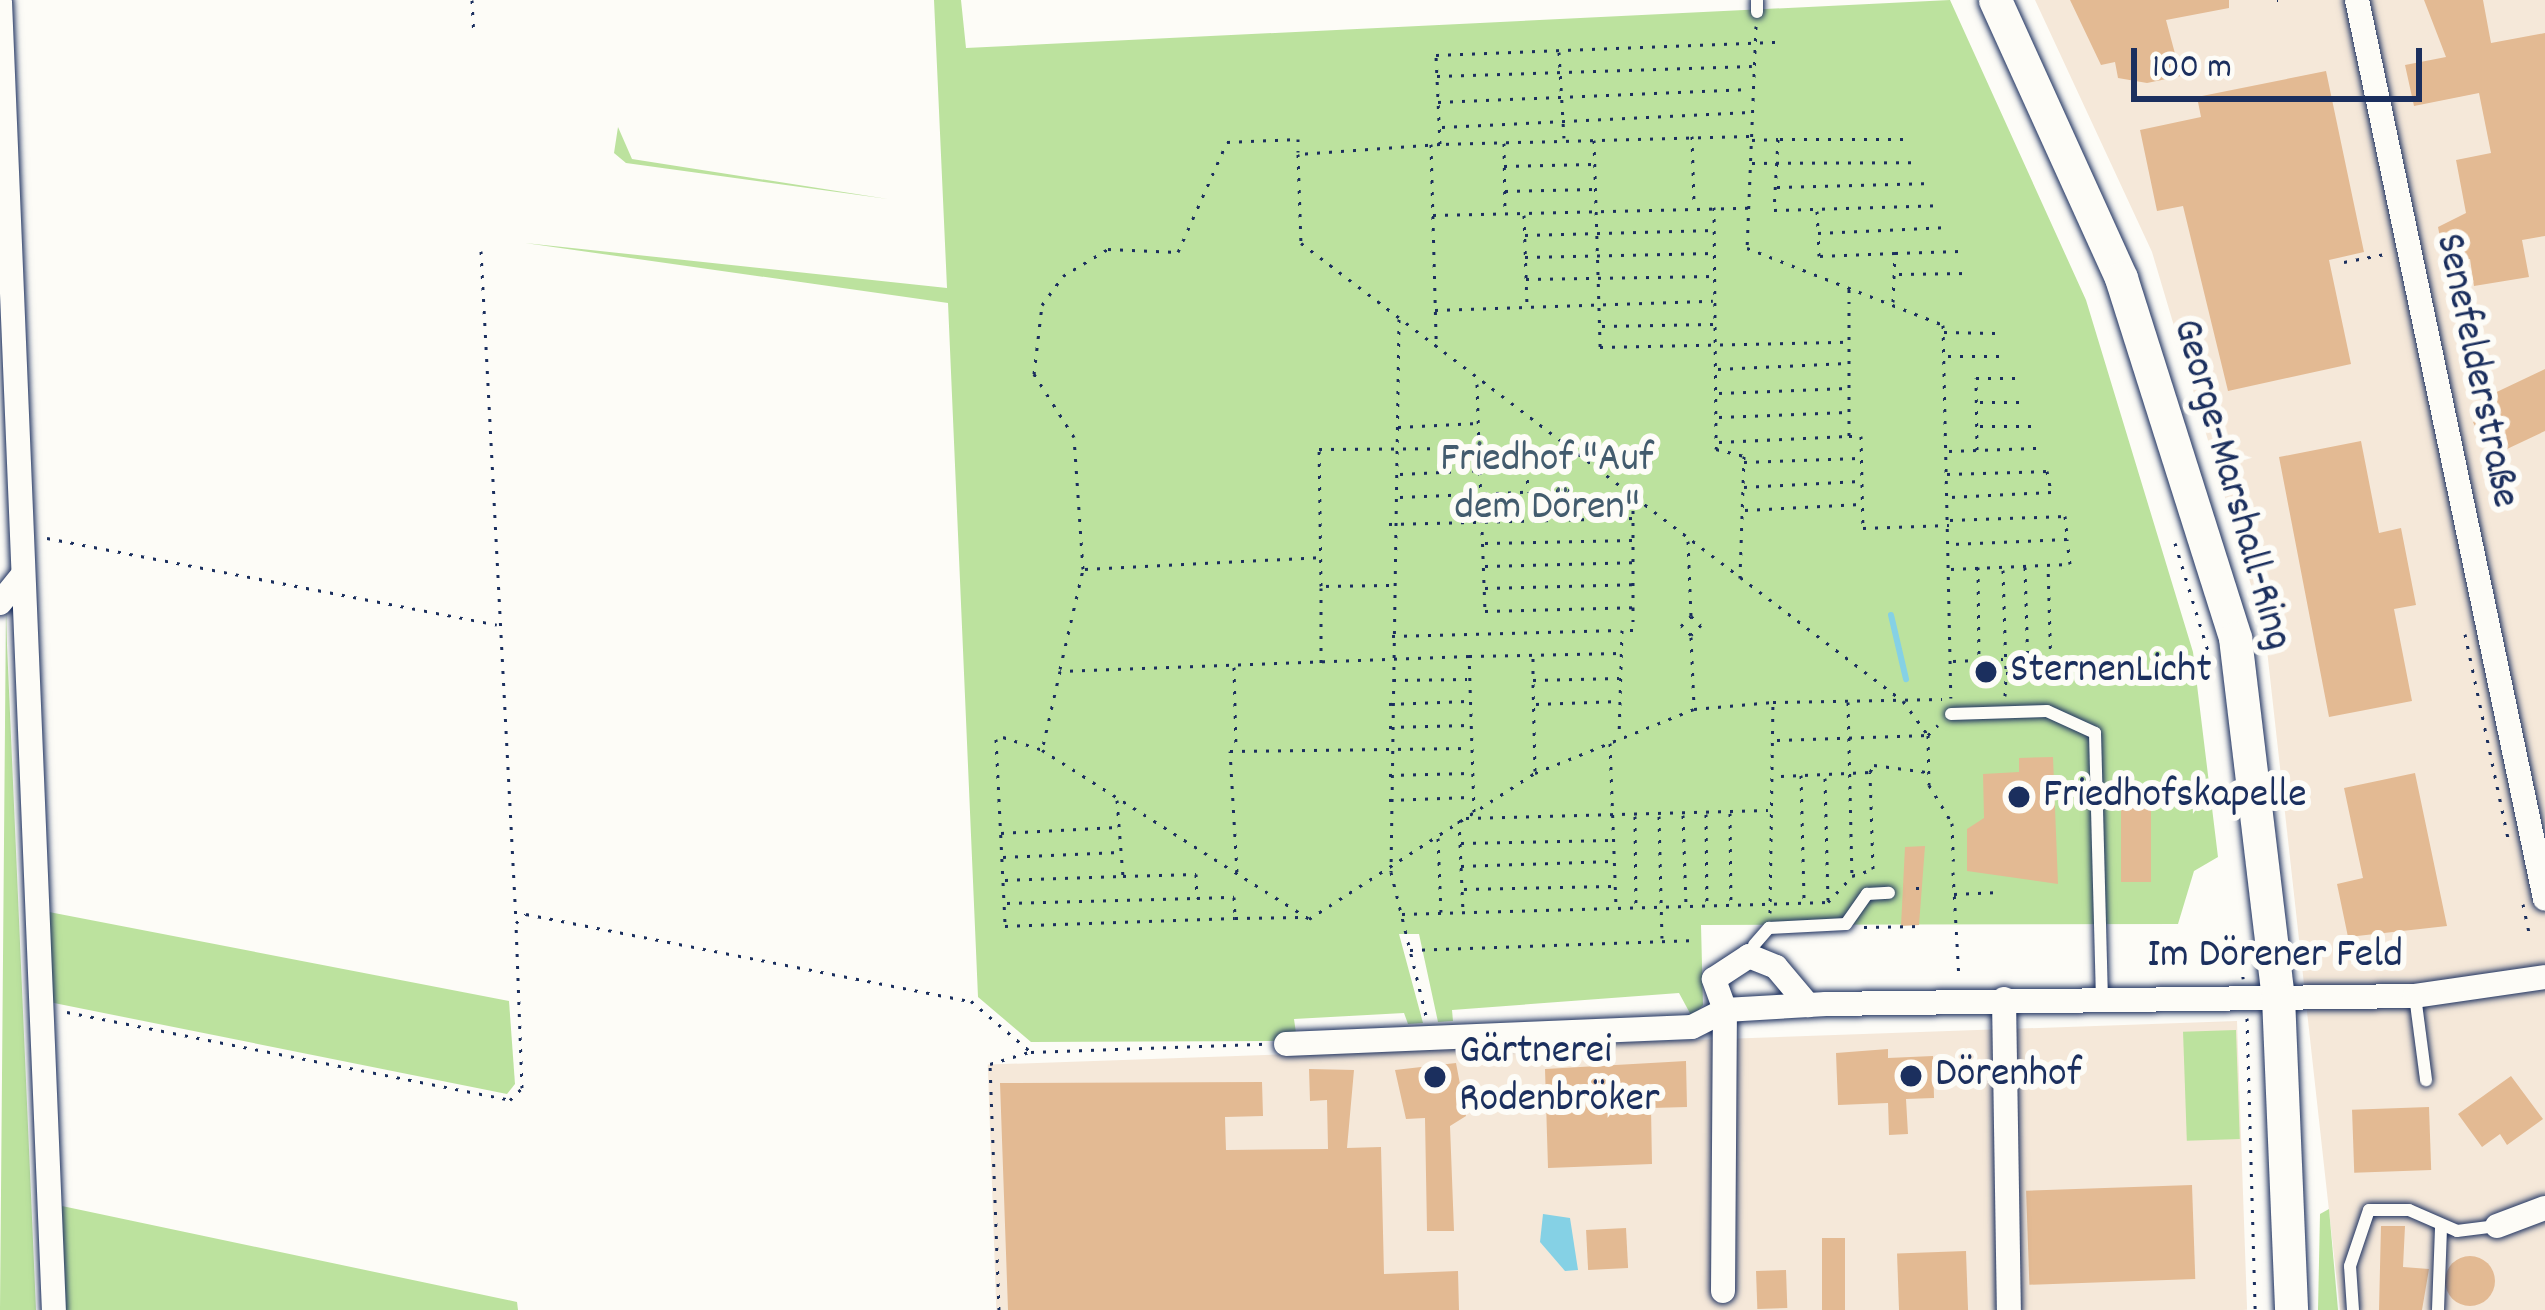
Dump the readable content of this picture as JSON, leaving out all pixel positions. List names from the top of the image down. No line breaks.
{"streets":{"main road":["George-Marshall-Ring"],"street":["Senefelderstraße","Im Dörener Feld"]},"crossings":[["George-Marshall-Ring","Im Dörener Feld"]],"parks":["Friedhof \"Auf dem Dören\""],"places":["SternenLicht","Friedhofskapelle","Dörenhof","Gärtnerei Rodenbröker"],"scale_bar":"100 m"}
